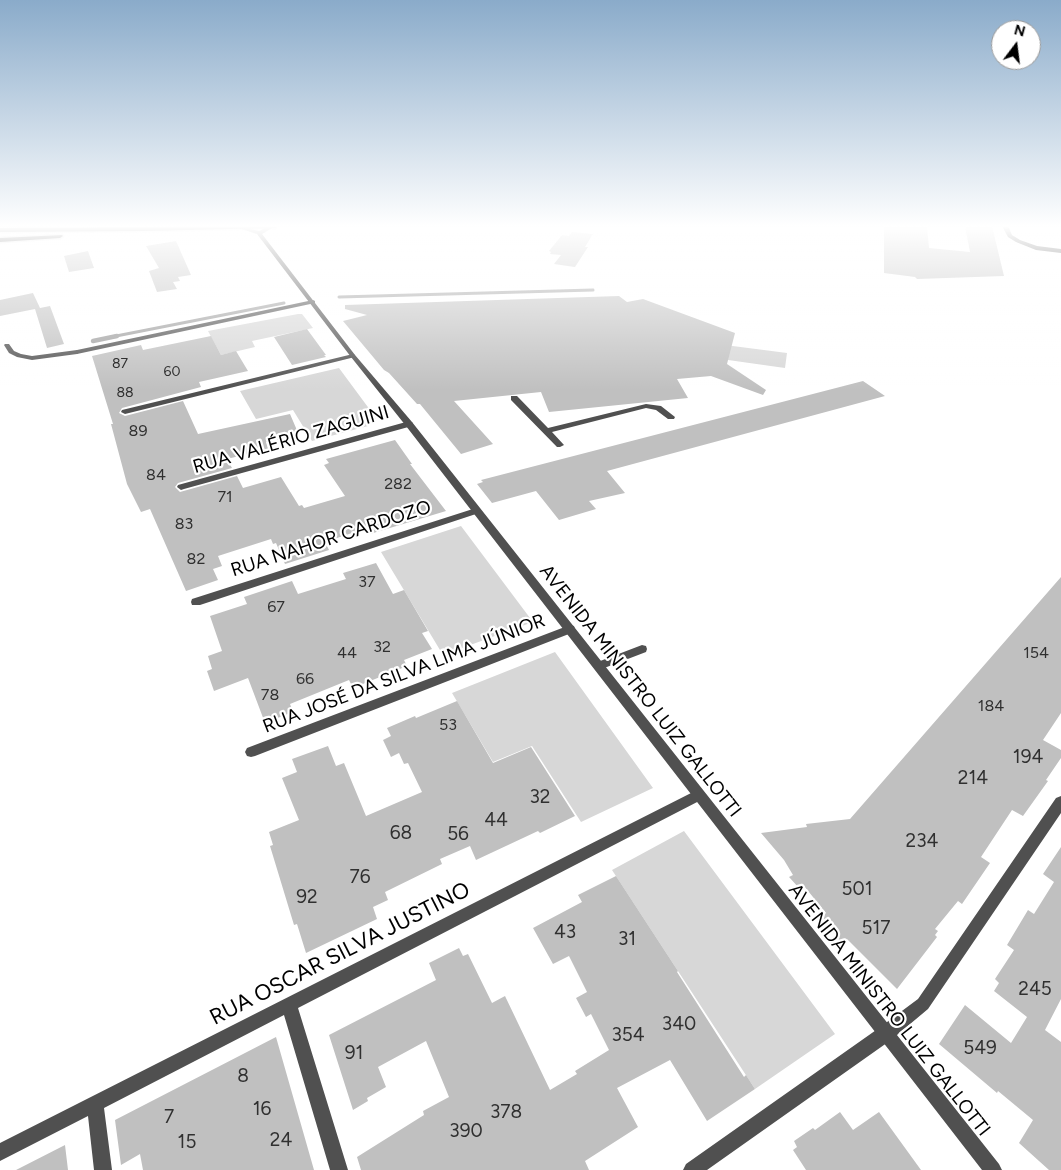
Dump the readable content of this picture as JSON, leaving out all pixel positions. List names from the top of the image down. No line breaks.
{"streets":{"street":["RUA VALÉRIO ZAGUINI","RUA NAHOR CARDOZO","RUA JOSÉ DA SILVA LIMA JÚNIOR","AVENIDA MINISTRO LUIZ GALLOTTI","RUA OSCAR SILVA JUSTINO"]},"crossings":[["RUA VALÉRIO ZAGUINI","AVENIDA MINISTRO LUIZ GALLOTTI"],["RUA NAHOR CARDOZO","AVENIDA MINISTRO LUIZ GALLOTTI"],["RUA JOSÉ DA SILVA LIMA JÚNIOR","AVENIDA MINISTRO LUIZ GALLOTTI"],["AVENIDA MINISTRO LUIZ GALLOTTI","RUA OSCAR SILVA JUSTINO"]],"house_numbers":["87","60","88","89","84","282","71","83","82","37","67","32","44","154","66","78","184","53","194","214","32","44","68","56","234","76","501","92","517","43","31","245","340","354","549","91","8","16","378","7","390","24","15"],"north":"top"}
